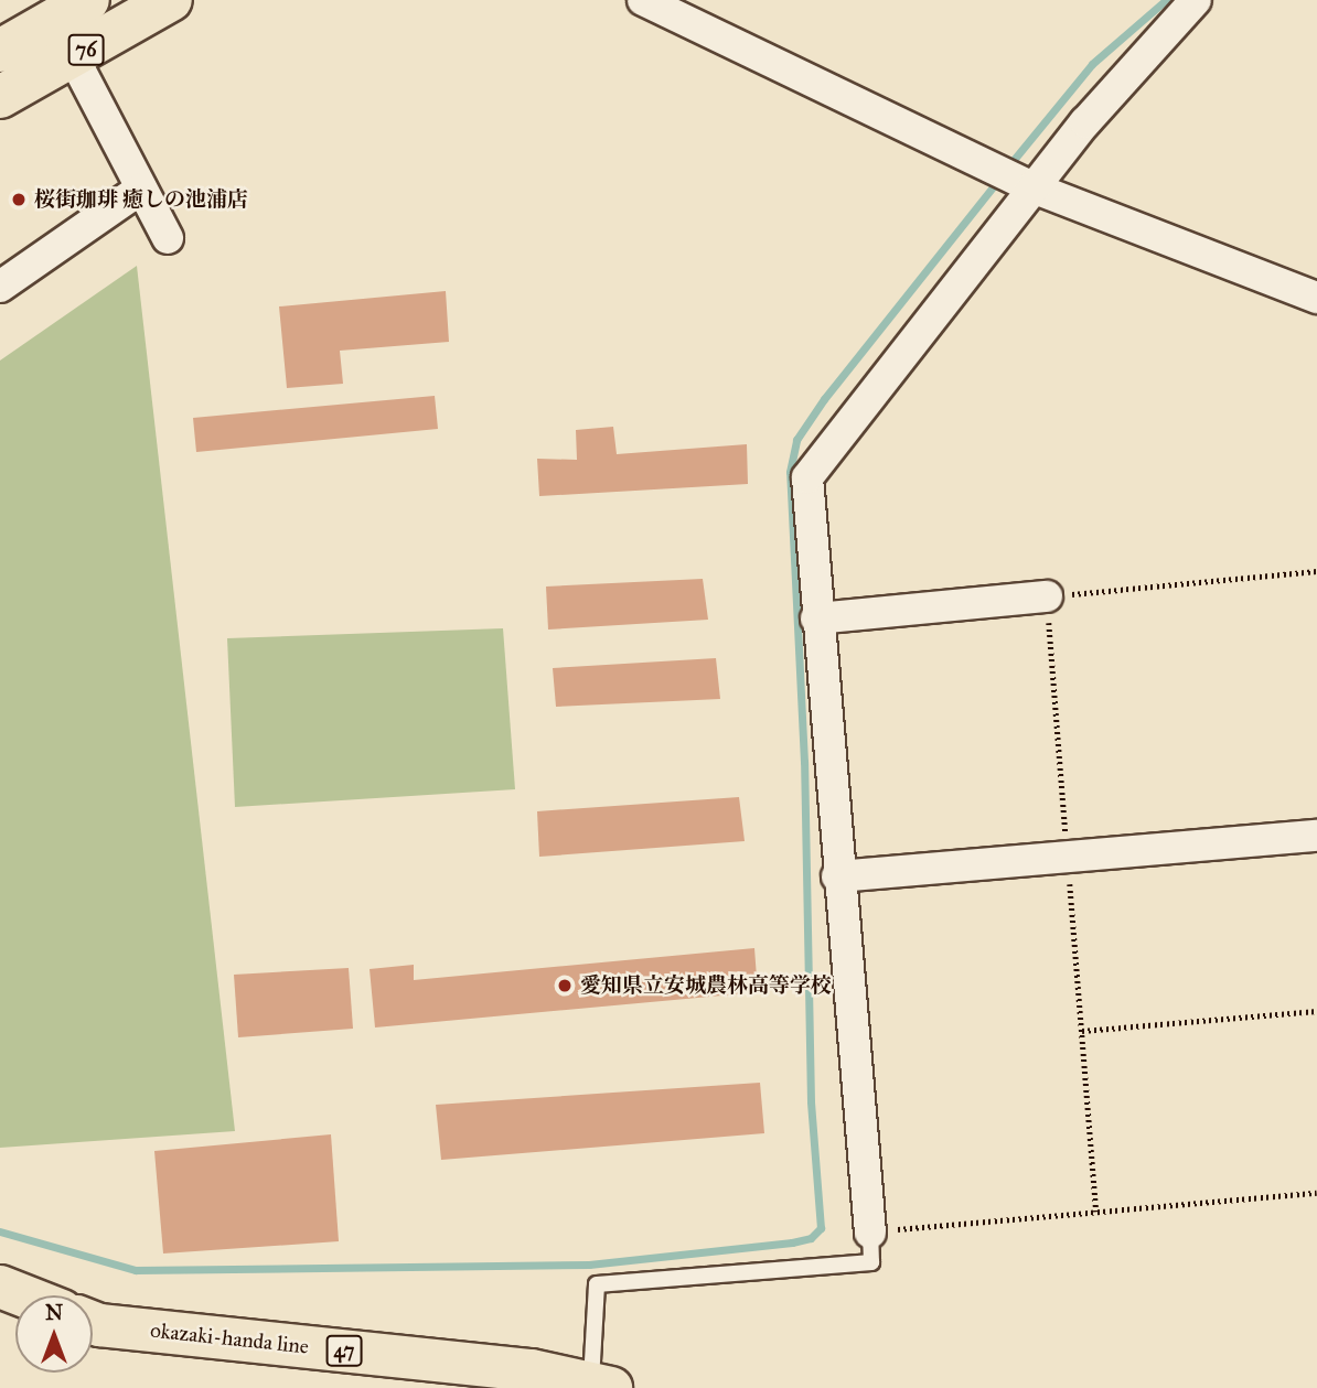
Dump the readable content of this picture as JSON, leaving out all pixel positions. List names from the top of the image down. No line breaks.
{"streets":{"main road":["76","okazaki-handa line","47"]},"places":["桜街珈琲 癒しの池浦店","愛知県立安城農林高等学校"],"north":"top"}
